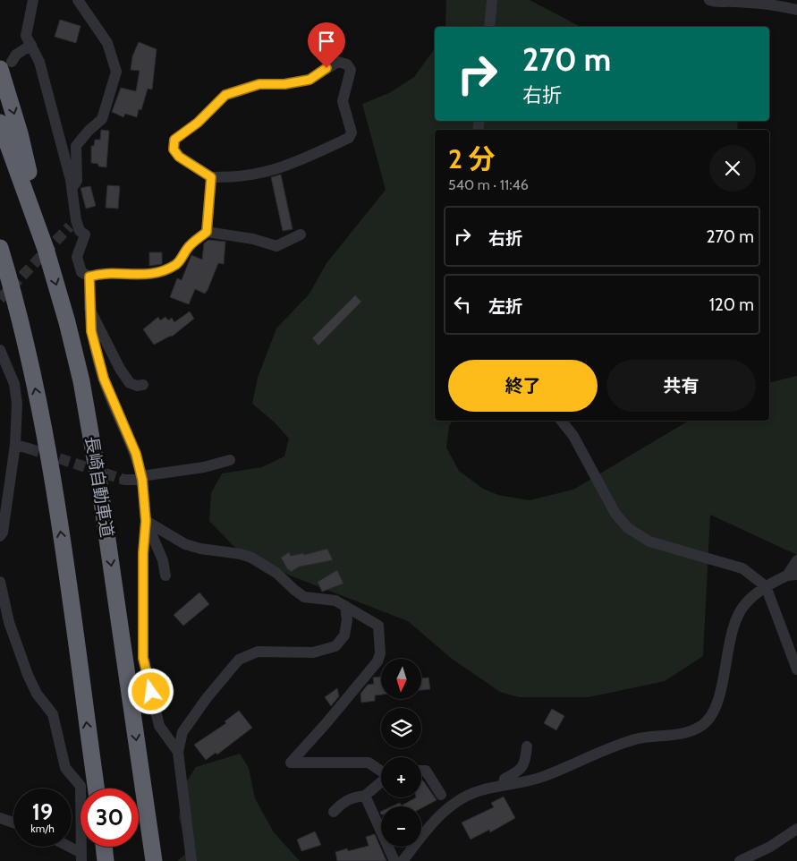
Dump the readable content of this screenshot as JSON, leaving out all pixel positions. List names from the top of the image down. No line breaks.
{"streets":{"highway":["長崎自動車道"]},"north":"bottom","page":{"turn":["270 m","右折"],"heading":["2 分","540 m · 11:46"],"list":[{"name":"右折","value":"270 m"},{"name":"左折","value":"120 m"}],"buttons":["終了","共有"],"map_buttons":["+","−"],"speed":"19 km/h","limit":"30"}}
